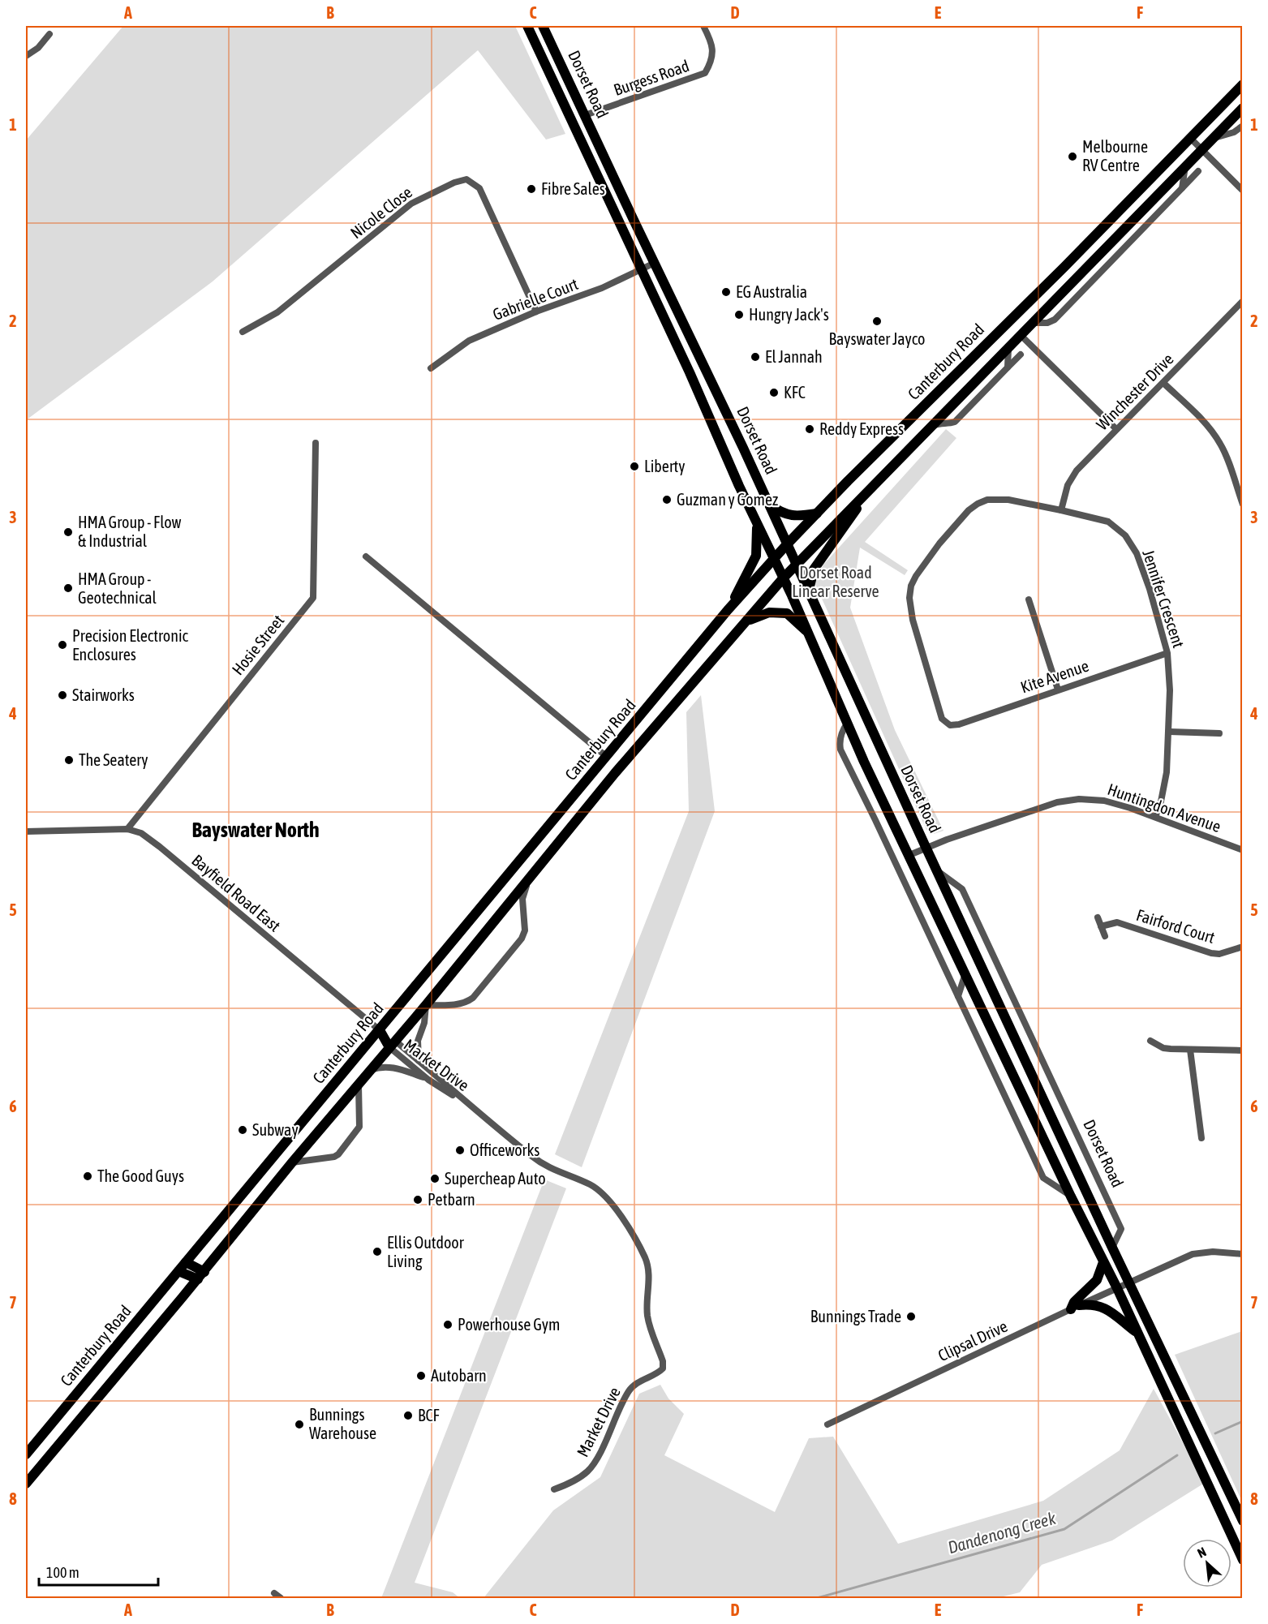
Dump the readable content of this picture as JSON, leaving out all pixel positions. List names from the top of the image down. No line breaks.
{"streets":{"main road":["Dorset Road","Canterbury Road"],"street":["Burgess Road","Nicole Close","Gabrielle Court","Winchester Drive","Jennifer Crescent","Hosie Street","Kite Avenue","Huntingdon Avenue","Bayfield Road East","Fairford Court","Market Drive","Clipsal Drive"]},"crossings":[["Burgess Road","Dorset Road"],["Dorset Road","Gabrielle Court"],["Dorset Road","Canterbury Road"],["Dorset Road","Huntingdon Avenue"],["Dorset Road","Clipsal Drive"],["Nicole Close","Gabrielle Court"],["Canterbury Road","Bayfield Road East"],["Canterbury Road","Market Drive"],["Winchester Drive","Jennifer Crescent"],["Jennifer Crescent","Kite Avenue"],["Jennifer Crescent","Huntingdon Avenue"],["Hosie Street","Bayfield Road East"]],"districts":["Bayswater North"],"water":["Dandenong Creek"],"parks":["Dorset Road Linear Reserve"],"places":["Melbourne RV Centre","Fibre Sales","EG Australia","Hungry Jack's","Bayswater Jayco","El Jannah","KFC","Reddy Express","Liberty","Guzman y Gomez","HMA Group - Flow & Industrial","HMA Group - Geotechnical","Precision Electronic Enclosures","Stairworks","The Seatery","Subway","Officeworks","The Good Guys","Supercheap Auto","Petbarn","Ellis Outdoor Living","Bunnings Trade","Powerhouse Gym","Autobarn","BCF","Bunnings Warehouse"],"scale_bar":"100 m","north":"top left","grid":{"columns":["A","B","C","D","E","F"],"rows":["1","2","3","4","5","6","7","8"]}}
